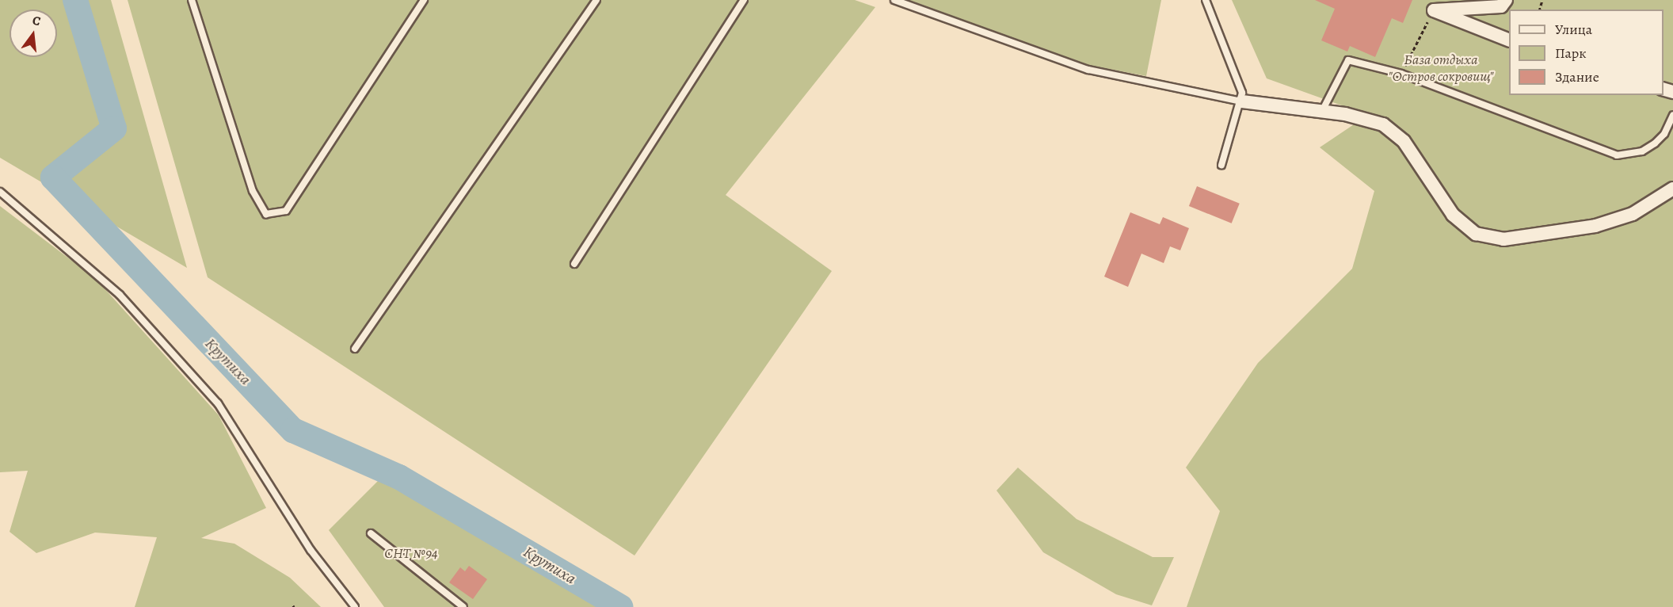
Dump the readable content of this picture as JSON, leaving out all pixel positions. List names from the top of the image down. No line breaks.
{"water":["Крутиха"],"parks":["База отдыха \"Остров сокровищ\"","СНТ №94"],"legend":["Улица","Парк","Здание"],"north":"top"}
